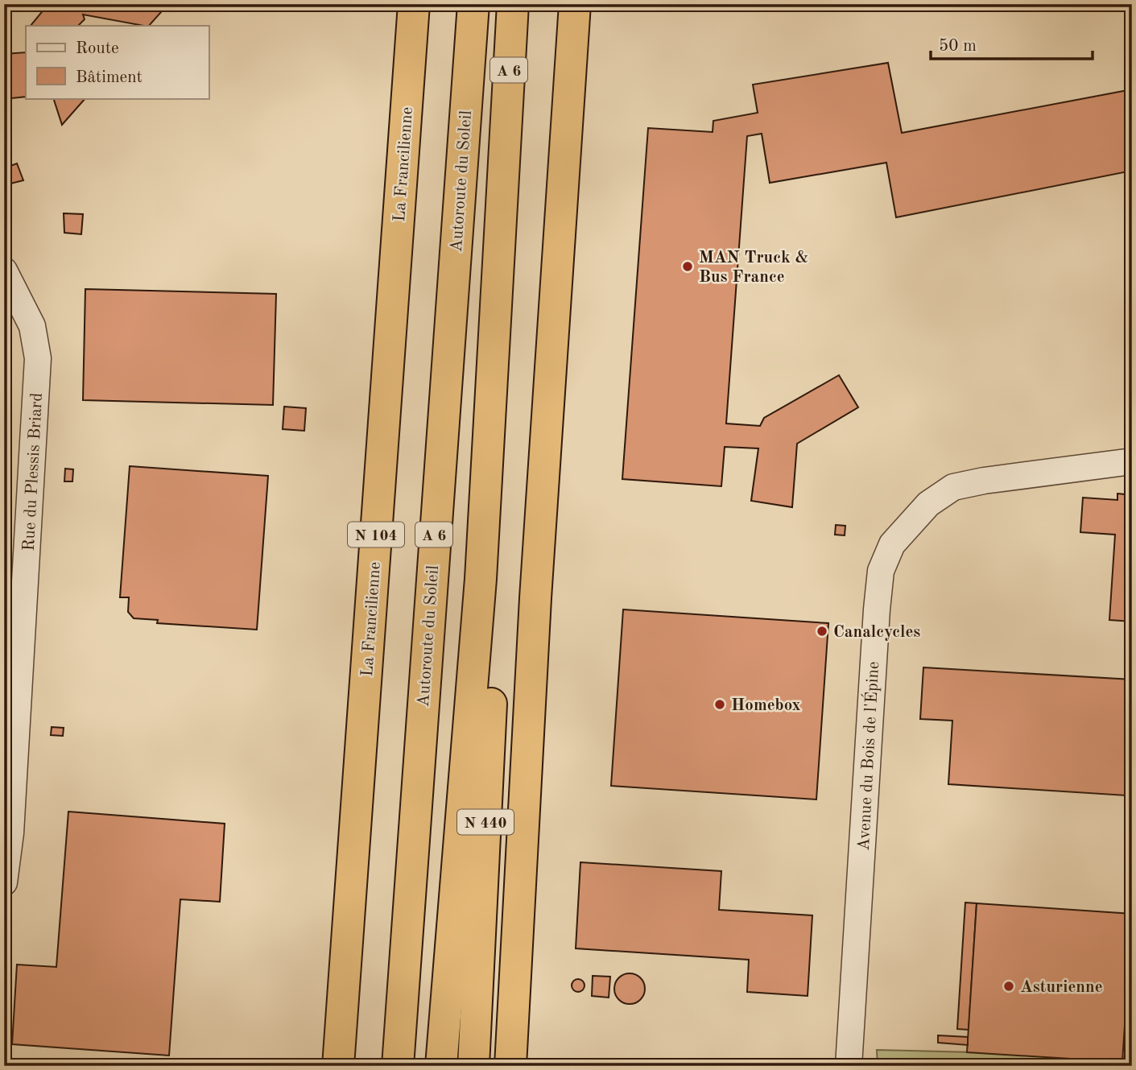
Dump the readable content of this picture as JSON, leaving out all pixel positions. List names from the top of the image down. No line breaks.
{"streets":{"highway":["A 6","La Francilienne","Autoroute du Soleil","N 104","N 440"],"street":["Rue du Plessis Briard","Avenue du Bois de l'Épine"]},"crossings":[["A 6","N 440"]],"places":["MAN Truck & Bus France","Canalcycles","Homebox","Asturienne"],"legend":["Route","Bâtiment"],"scale_bar":"50 m"}
